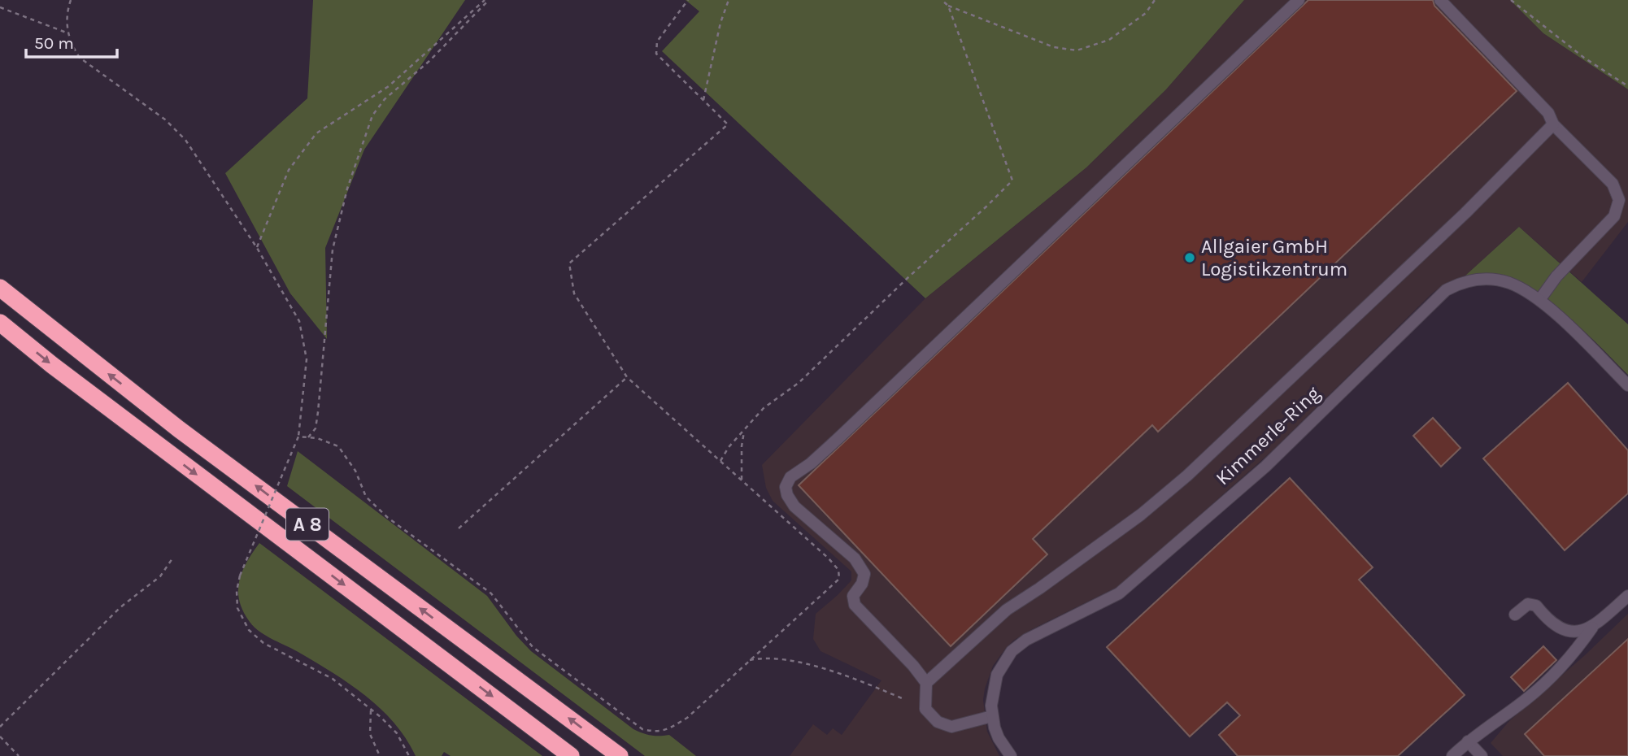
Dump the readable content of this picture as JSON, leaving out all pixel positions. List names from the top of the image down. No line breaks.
{"streets":{"highway":["A 8"],"street":["Kimmerle-Ring"]},"places":["Allgaier GmbH Logistikzentrum"],"scale_bar":"50 m"}
